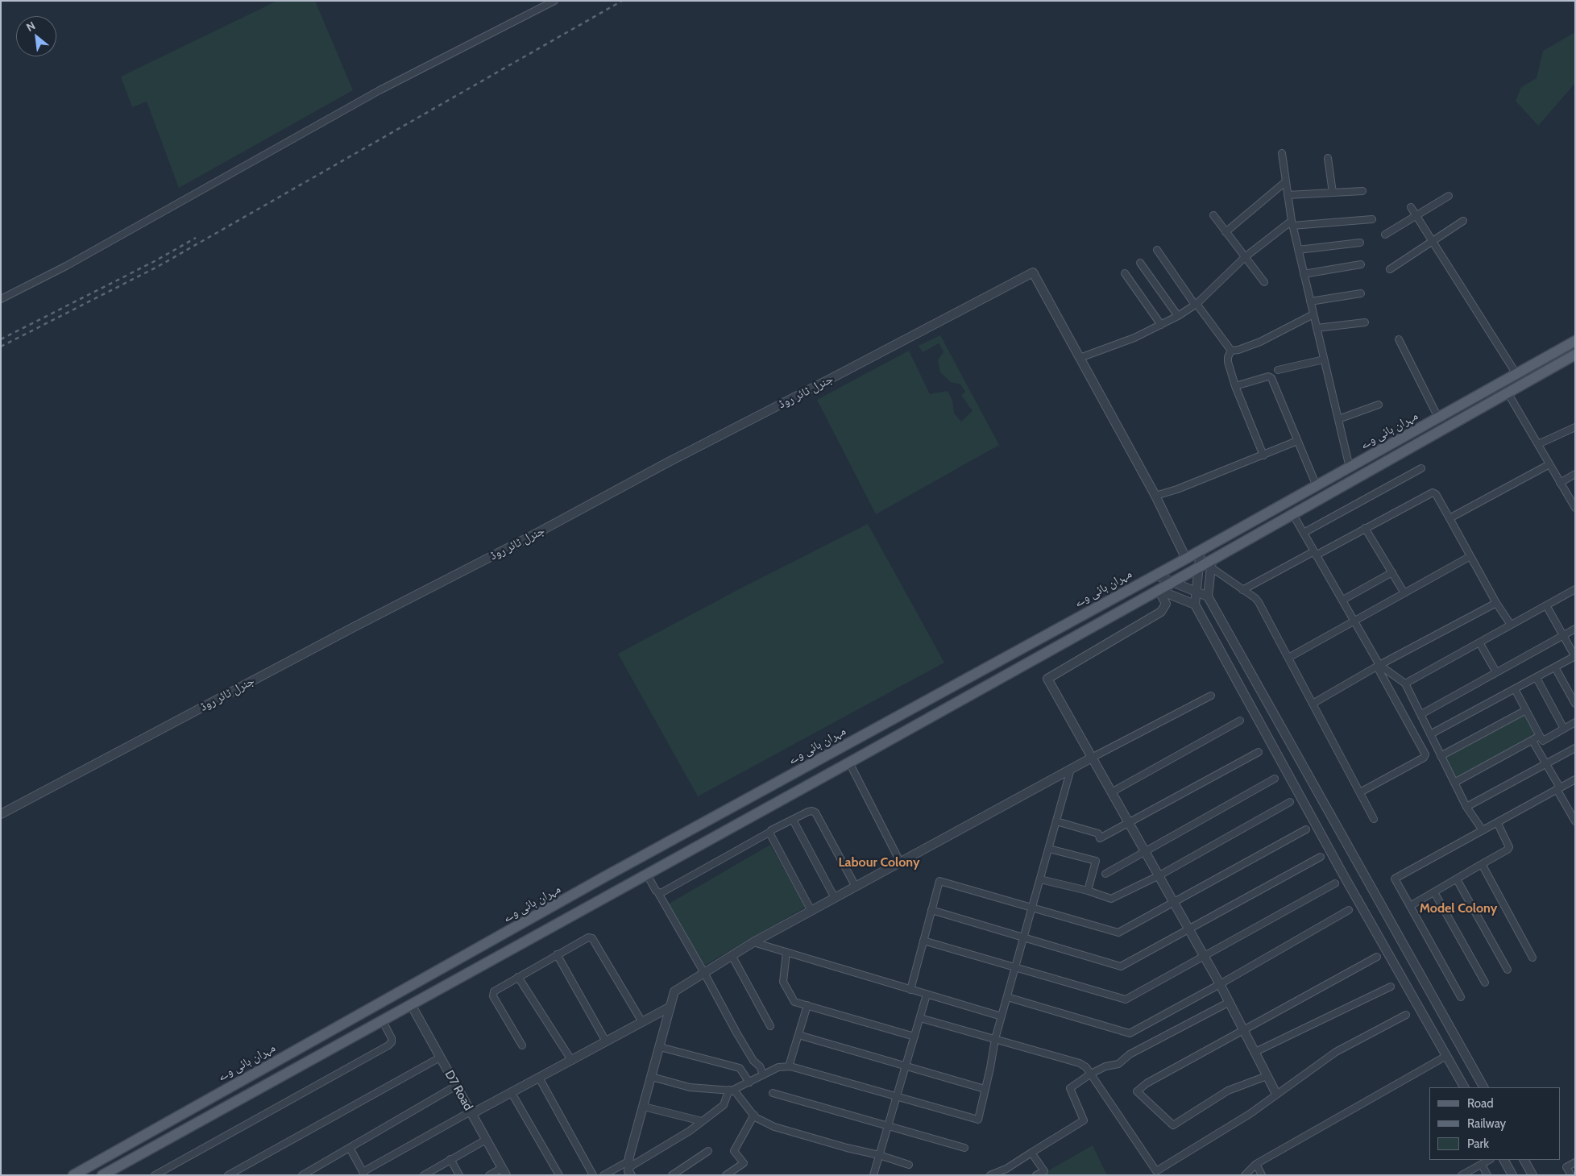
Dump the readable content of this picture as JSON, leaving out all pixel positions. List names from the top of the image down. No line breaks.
{"streets":{"main road":["مہران ہائی وے"],"street":["جنرل ٹائر روڈ","D7 Road"]},"crossings":[["مہران ہائی وے","D7 Road"]],"districts":["Labour Colony","Model Colony"],"legend":["Road","Railway","Park"],"north":"top left"}
